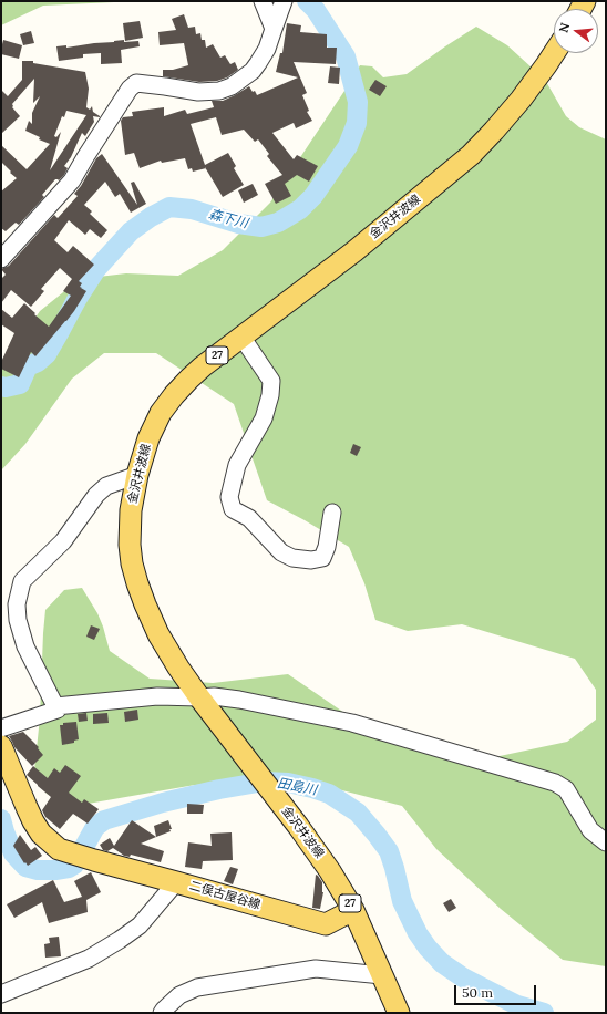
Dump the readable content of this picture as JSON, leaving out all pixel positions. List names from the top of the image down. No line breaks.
{"streets":{"main road":["金沢井波線","27","二俣古屋谷線"]},"crossings":[["金沢井波線","二俣古屋谷線"]],"water":["森下川","田島川"],"scale_bar":"50 m","north":"left"}
